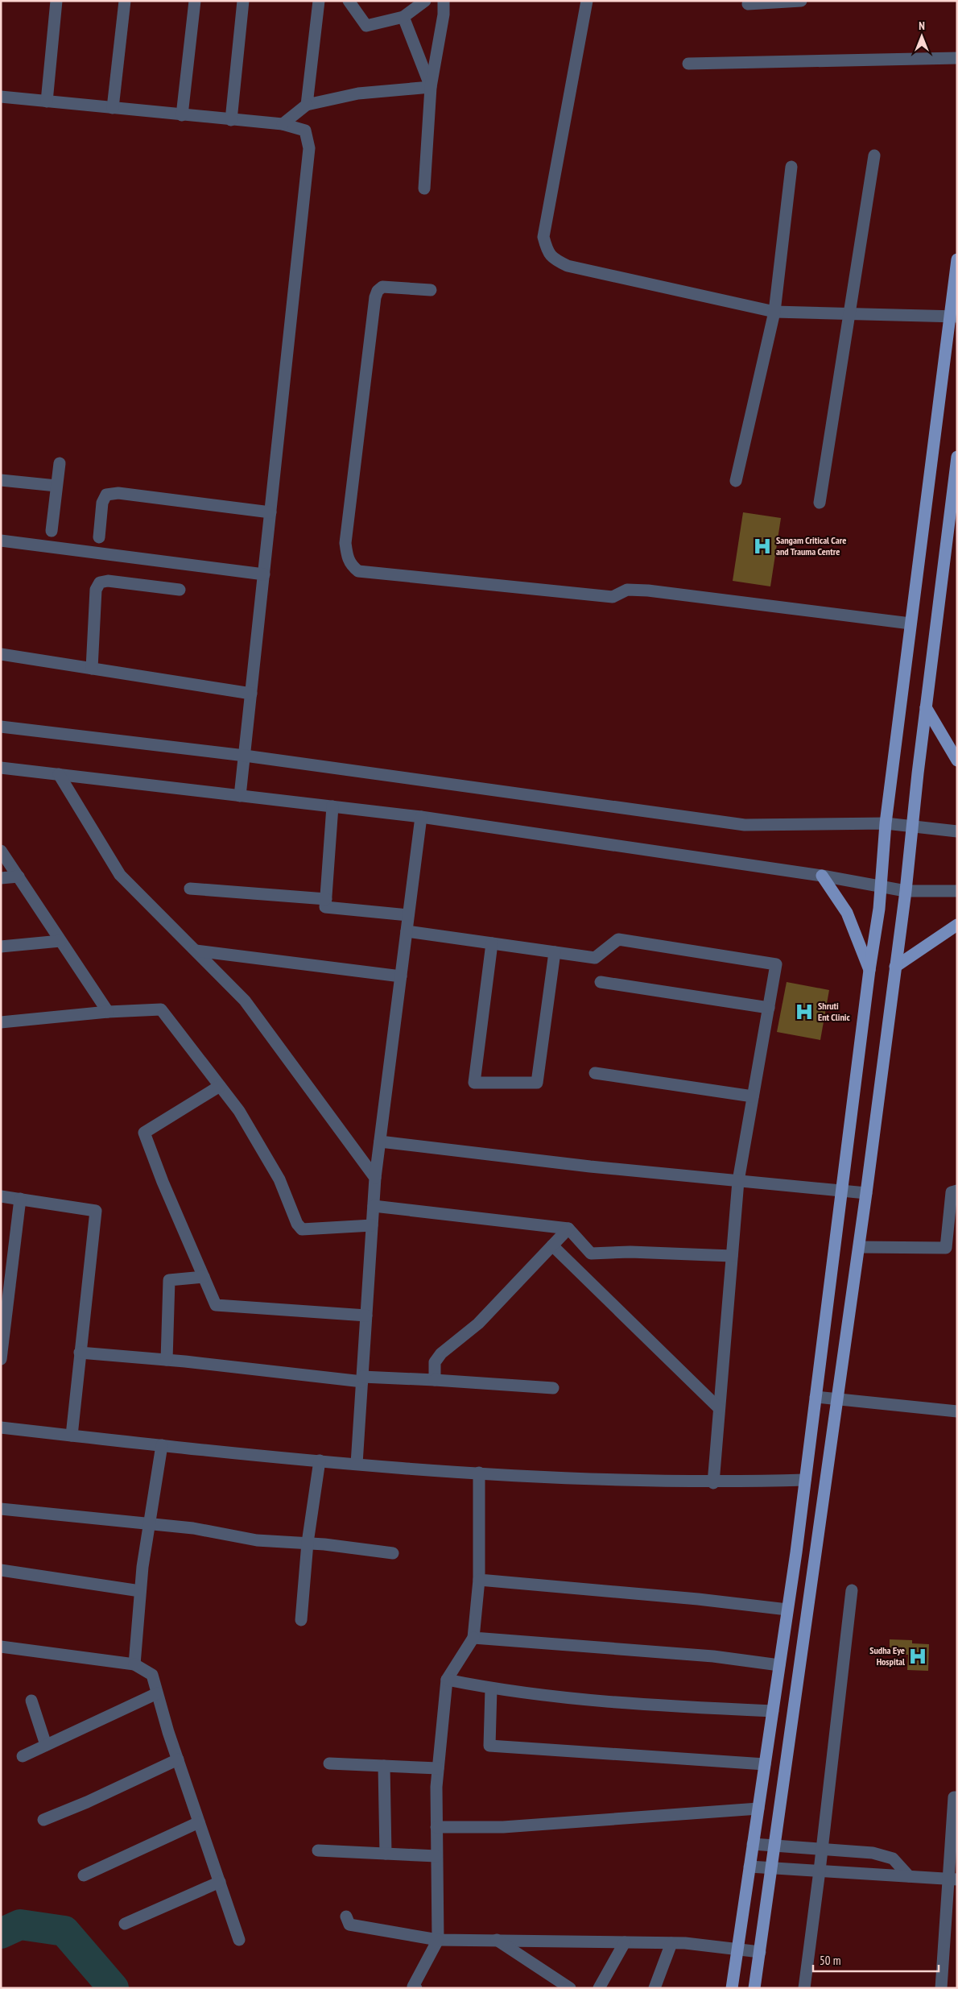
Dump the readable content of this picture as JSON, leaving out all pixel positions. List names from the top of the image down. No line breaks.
{"places":{"hospital":["Sangam Critical Care and Trauma Centre","Shruti Ent Clinic","Sudha Eye Hospital"]},"scale_bar":"50 m","north":"top"}
